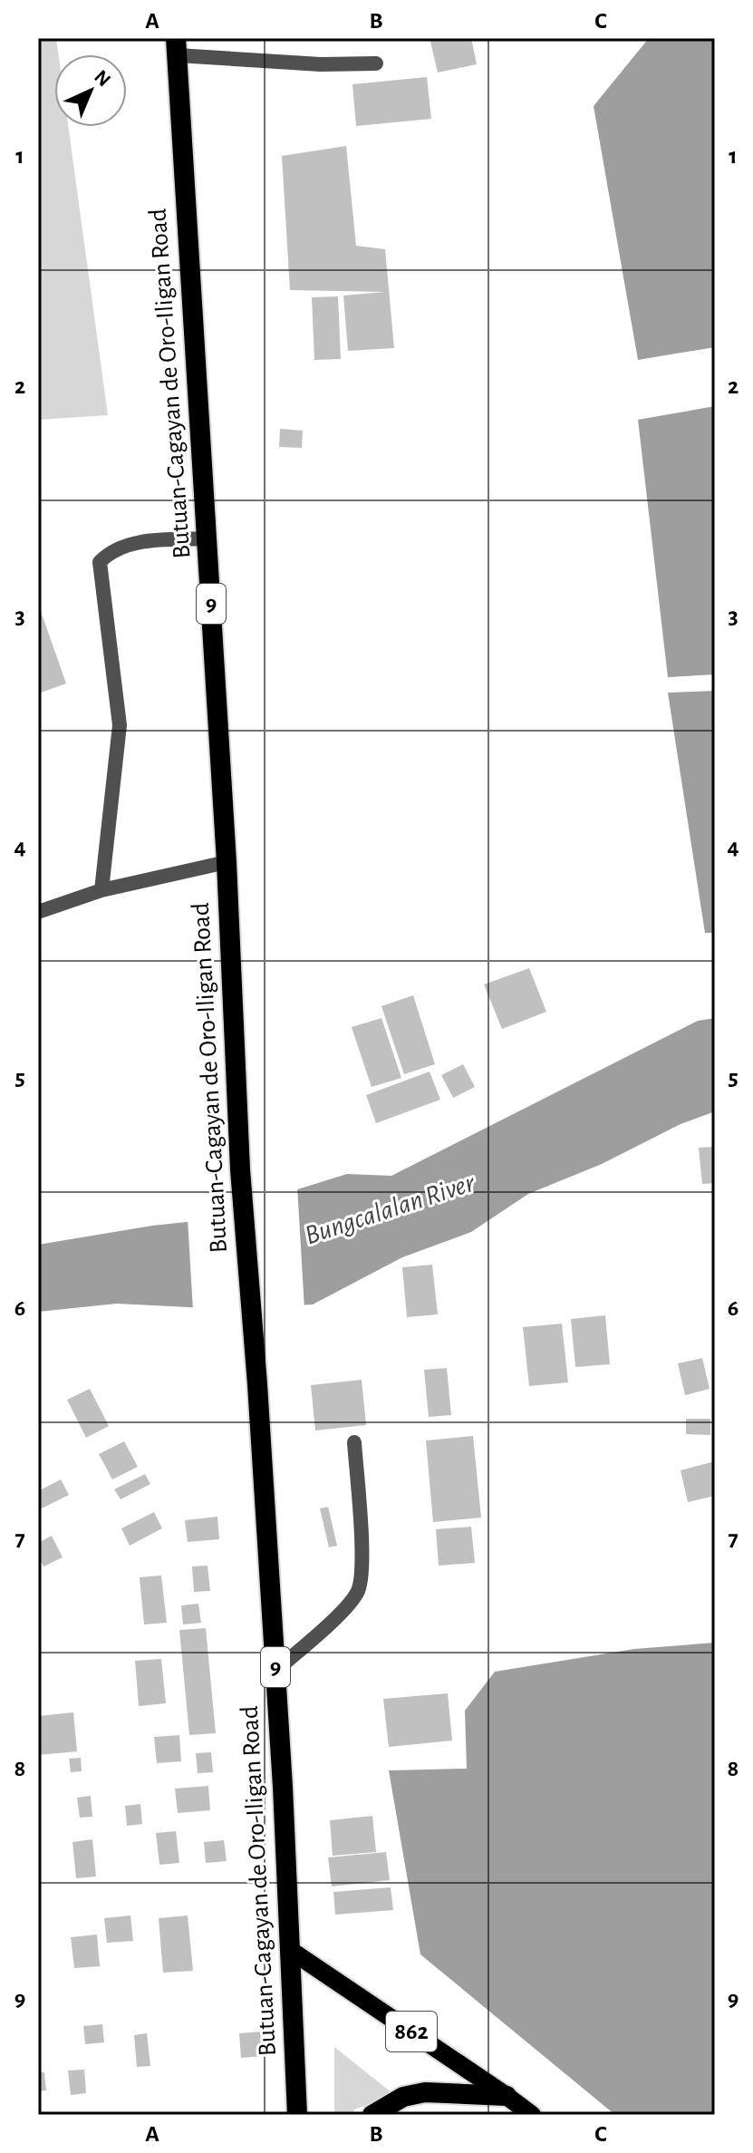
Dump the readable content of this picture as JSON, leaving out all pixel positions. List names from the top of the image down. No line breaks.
{"streets":{"highway":["Butuan-Cagayan de Oro-Iligan Road","9"],"main road":["862"]},"crossings":[["Butuan-Cagayan de Oro-Iligan Road","862"]],"water":["Bungcalalan River"],"north":"top right","grid":{"columns":["A","B","C"],"rows":["1","2","3","4","5","6","7","8","9"]}}
